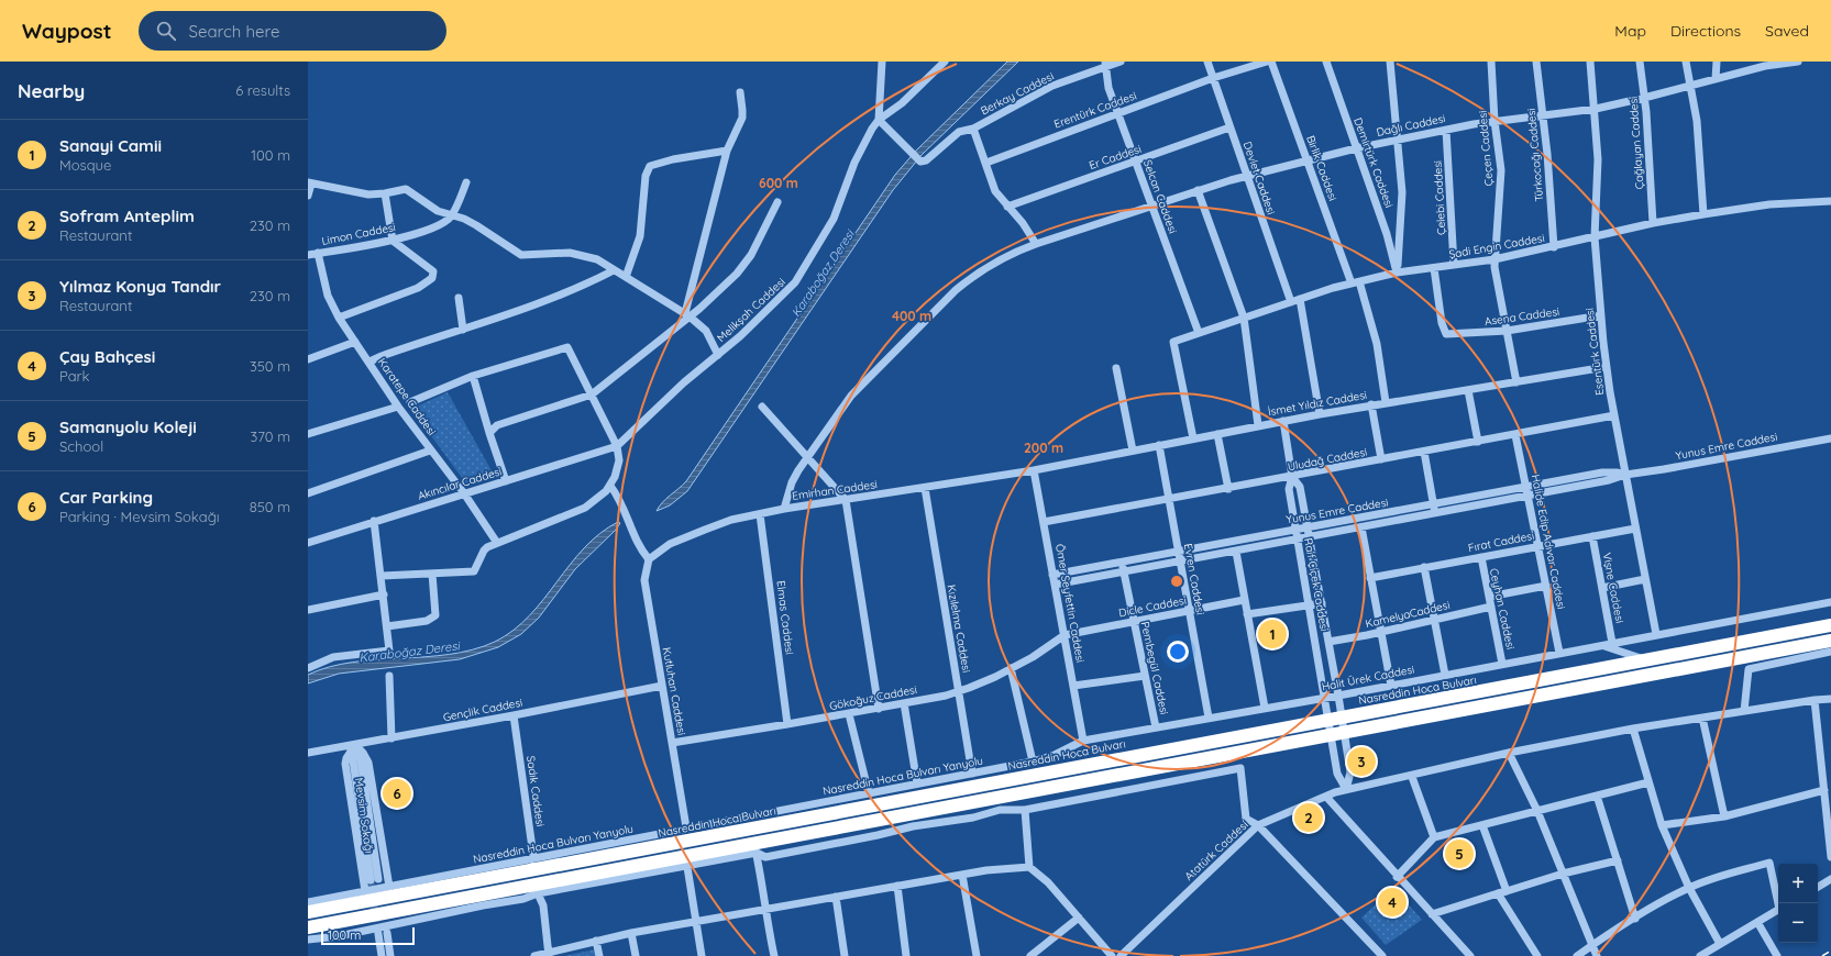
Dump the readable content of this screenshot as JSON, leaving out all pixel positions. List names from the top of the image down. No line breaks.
{"streets":{"highway":["Nasreddin Hoca Bulvarı"],"street":["Berkay Caddesi","Erentürk Caddesi","Dağlı Caddesi","Çağlayan Caddesi","Çeçen Caddesi","Türkocağı Caddesi","Er Caddesi","Demirtürk Caddesi","Birlik Caddesi","Devlet Caddesi","Selcan Caddesi","Çelebi Caddesi","Limon Caddesi","Şadi Engin Caddesi","Melikşah Caddesi","Asena Caddesi","Esentürk Caddesi","Karatepe Caddesi","İsmet Yıldız Caddesi","Yunus Emre Caddesi","Uludağ Caddesi","Akıncılar Caddesi","Emirhan Caddesi","Fırat Caddesi","Halide Edip Adıvar Caddesi","Evren Caddesi","Raif Çiçek Caddesi","Vişne Caddesi","Ömer Seyfettin Caddesi","Dicle Caddesi","Ceyhan Caddesi","KamelyaCaddesi","Elmas Caddesi","Kızılelma Caddesi","Pembegül Caddesi","Halit Ürek Caddesi","Kutluhan Caddesi","Gökoğuz Caddesi","Gençlik Caddesi","Nasreddin Hoca Bulvarı Yanyolu","Sadık Caddesi","Mevsim Sokağı","Atatürk Caddesi"]},"crossings":[["Berkay Caddesi","Selcan Caddesi"],["Berkay Caddesi","Melikşah Caddesi"],["Erentürk Caddesi","Devlet Caddesi"],["Erentürk Caddesi","Selcan Caddesi"],["Dağlı Caddesi","Çağlayan Caddesi"],["Dağlı Caddesi","Çeçen Caddesi"],["Dağlı Caddesi","Türkocağı Caddesi"],["Dağlı Caddesi","Demirtürk Caddesi"],["Dağlı Caddesi","Birlik Caddesi"],["Dağlı Caddesi","Devlet Caddesi"],["Dağlı Caddesi","Selcan Caddesi"],["Dağlı Caddesi","Çelebi Caddesi"],["Dağlı Caddesi","Esentürk Caddesi"],["Dağlı Caddesi","Emirhan Caddesi"],["Çağlayan Caddesi","Şadi Engin Caddesi"],["Çeçen Caddesi","Şadi Engin Caddesi"],["Çeçen Caddesi","Asena Caddesi"],["Çeçen Caddesi","İsmet Yıldız Caddesi"],["Türkocağı Caddesi","Şadi Engin Caddesi"],["Er Caddesi","Devlet Caddesi"],["Er Caddesi","Selcan Caddesi"],["Demirtürk Caddesi","Şadi Engin Caddesi"],["Birlik Caddesi","Şadi Engin Caddesi"],["Birlik Caddesi","İsmet Yıldız Caddesi"],["Devlet Caddesi","Şadi Engin Caddesi"],["Selcan Caddesi","Şadi Engin Caddesi"],["Çelebi Caddesi","Şadi Engin Caddesi"],["Limon Caddesi","Karatepe Caddesi"],["Şadi Engin Caddesi","Asena Caddesi"],["Şadi Engin Caddesi","Esentürk Caddesi"],["Şadi Engin Caddesi","İsmet Yıldız Caddesi"],["Melikşah Caddesi","Akıncılar Caddesi"],["Asena Caddesi","Esentürk Caddesi"],["Esentürk Caddesi","İsmet Yıldız Caddesi"],["Esentürk Caddesi","Yunus Emre Caddesi"],["Esentürk Caddesi","Uludağ Caddesi"],["Esentürk Caddesi","Fırat Caddesi"],["Esentürk Caddesi","Halit Ürek Caddesi"],["Karatepe Caddesi","Akıncılar Caddesi"],["İsmet Yıldız Caddesi","Emirhan Caddesi"],["İsmet Yıldız Caddesi","Evren Caddesi"],["İsmet Yıldız Caddesi","Raif Çiçek Caddesi"],["İsmet Yıldız Caddesi","Ömer Seyfettin Caddesi"],["Yunus Emre Caddesi","Halide Edip Adıvar Caddesi"],["Yunus Emre Caddesi","Evren Caddesi"],["Yunus Emre Caddesi","Raif Çiçek Caddesi"],["Yunus Emre Caddesi","Ömer Seyfettin Caddesi"],["Yunus Emre Caddesi","Pembegül Caddesi"],["Uludağ Caddesi","Halide Edip Adıvar Caddesi"],["Uludağ Caddesi","Evren Caddesi"],["Uludağ Caddesi","Raif Çiçek Caddesi"],["Uludağ Caddesi","Ömer Seyfettin Caddesi"],["Emirhan Caddesi","Ömer Seyfettin Caddesi"],["Emirhan Caddesi","Elmas Caddesi"],["Emirhan Caddesi","Kızılelma Caddesi"],["Emirhan Caddesi","Kutluhan Caddesi"],["Fırat Caddesi","Halide Edip Adıvar Caddesi"],["Fırat Caddesi","Vişne Caddesi"],["Fırat Caddesi","Ceyhan Caddesi"],["Halide Edip Adıvar Caddesi","Halit Ürek Caddesi"],["Evren Caddesi","Dicle Caddesi"],["Evren Caddesi","Halit Ürek Caddesi"],["Raif Çiçek Caddesi","KamelyaCaddesi"],["Raif Çiçek Caddesi","Halit Ürek Caddesi"],["Raif Çiçek Caddesi","Nasreddin Hoca Bulvarı"],["Raif Çiçek Caddesi","Atatürk Caddesi"],["Vişne Caddesi","Halit Ürek Caddesi"],["Ömer Seyfettin Caddesi","Dicle Caddesi"],["Ömer Seyfettin Caddesi","Halit Ürek Caddesi"],["Ömer Seyfettin Caddesi","Gökoğuz Caddesi"],["Ömer Seyfettin Caddesi","Nasreddin Hoca Bulvarı Yanyolu"],["Dicle Caddesi","Pembegül Caddesi"],["Dicle Caddesi","Gökoğuz Caddesi"],["Ceyhan Caddesi","KamelyaCaddesi"],["Ceyhan Caddesi","Halit Ürek Caddesi"],["Elmas Caddesi","Gökoğuz Caddesi"],["Kızılelma Caddesi","Gökoğuz Caddesi"],["Kızılelma Caddesi","Nasreddin Hoca Bulvarı Yanyolu"],["Pembegül Caddesi","Halit Ürek Caddesi"],["Halit Ürek Caddesi","Nasreddin Hoca Bulvarı Yanyolu"],["Nasreddin Hoca Bulvarı","Nasreddin Hoca Bulvarı Yanyolu"],["Nasreddin Hoca Bulvarı","Sadık Caddesi"],["Kutluhan Caddesi","Gökoğuz Caddesi"],["Kutluhan Caddesi","Gençlik Caddesi"],["Kutluhan Caddesi","Nasreddin Hoca Bulvarı Yanyolu"],["Gençlik Caddesi","Sadık Caddesi"],["Gençlik Caddesi","Mevsim Sokağı"],["Nasreddin Hoca Bulvarı Yanyolu","Sadık Caddesi"],["Nasreddin Hoca Bulvarı Yanyolu","Mevsim Sokağı"]],"water":["Karaboğaz Deresi"],"scale_bar":"100 m","page":{"header":"Waypost","search":"Search here","nav":["Map","Directions","Saved"],"heading":["Nearby","6 results"],"list":[{"mark":"1","name":"Sanayi Camii","note":"Mosque","value":"100 m"},{"mark":"2","name":"Sofram Anteplim","note":"Restaurant","value":"230 m"},{"mark":"3","name":"Yılmaz Konya Tandır","note":"Restaurant","value":"230 m"},{"mark":"4","name":"Çay Bahçesi","note":"Park","value":"350 m"},{"mark":"5","name":"Samanyolu Koleji","note":"School","value":"370 m"},{"mark":"6","name":"Car Parking","note":"Parking · Mevsim Sokağı","value":"850 m"}],"pins":["1","3","6","2","5","4"],"map_buttons":["+","−"],"scale":"100 m"},"rings":["600 m","400 m","200 m"]}
